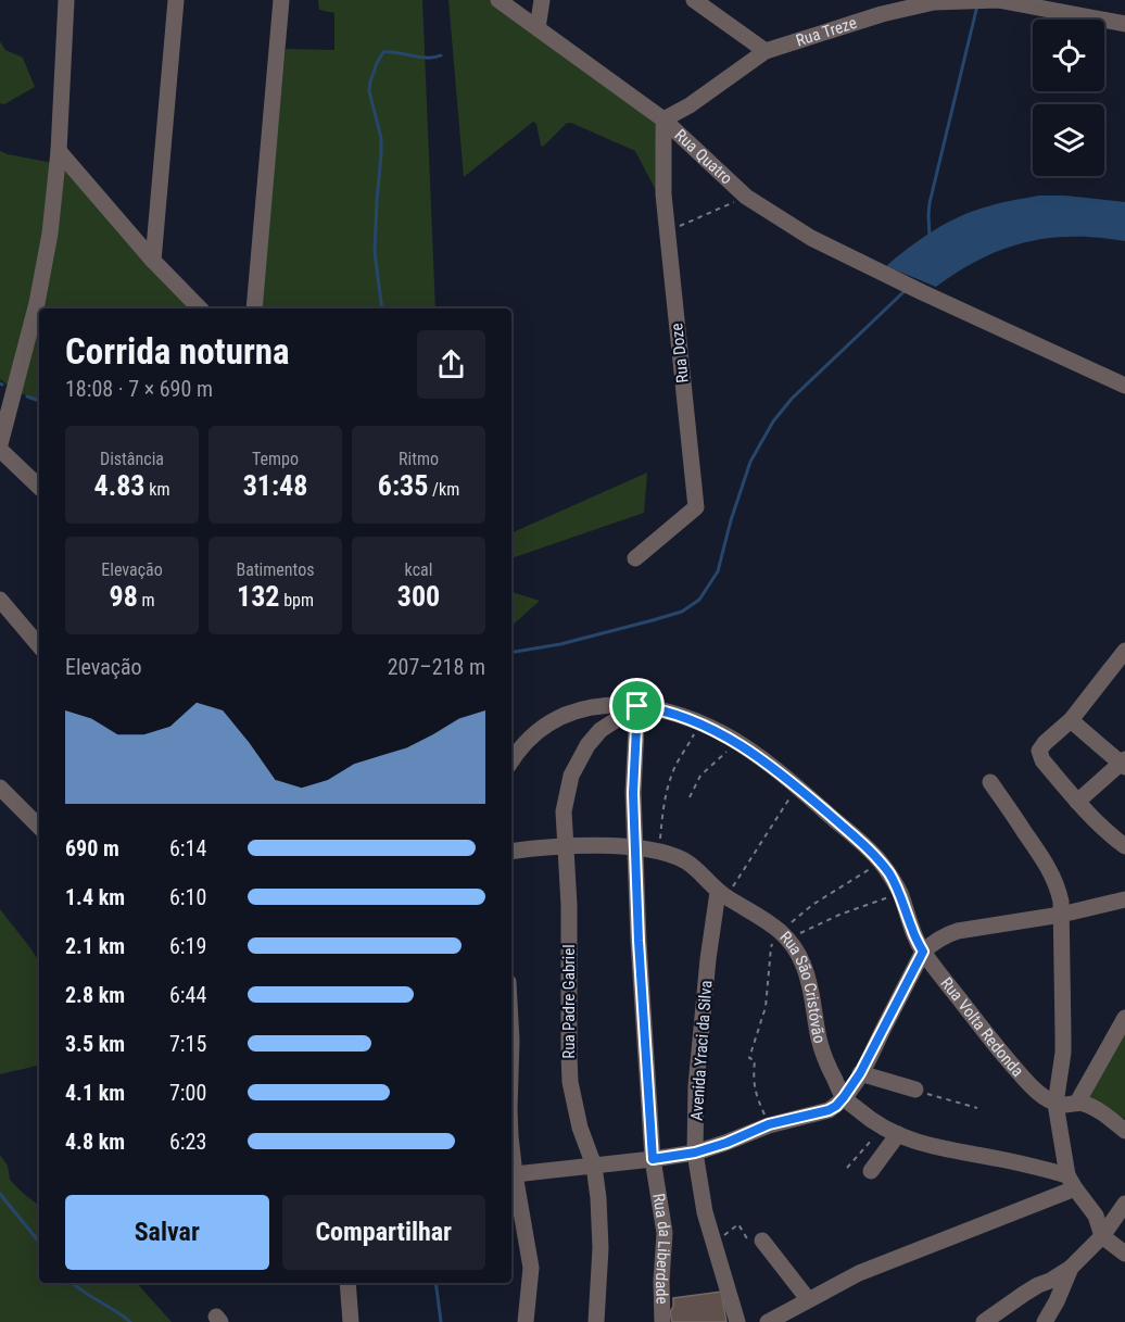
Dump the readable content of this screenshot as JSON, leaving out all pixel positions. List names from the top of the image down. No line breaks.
{"streets":{"street":["Rua Treze","Rua Quatro","Rua Doze","Rua São Cristóvão","Rua Padre Gabriel","Rua Volta Redonda","Avenida Yraci da Silva","Rua da Liberdade"]},"crossings":[["Rua Treze","Rua Quatro"],["Rua Treze","Rua Doze"],["Rua Quatro","Rua Doze"],["Rua São Cristóvão","Rua Padre Gabriel"],["Rua São Cristóvão","Avenida Yraci da Silva"],["Rua São Cristóvão","Rua da Liberdade"],["Rua Padre Gabriel","Rua Volta Redonda"],["Rua Padre Gabriel","Rua da Liberdade"],["Rua Volta Redonda","Rua da Liberdade"]],"page":{"heading":["Corrida noturna","18:08 · 7 × 690 m"],"stats":[["Distância","4.83 km"],["Tempo","31:48"],["Ritmo","6:35 /km"],["Elevação","98 m"],["Batimentos","132 bpm"],["kcal","300"]],"chart":["Elevação","207–218 m"],"list":[{"name":"690 m","note":"6:14"},{"name":"1.4 km","note":"6:10"},{"name":"2.1 km","note":"6:19"},{"name":"2.8 km","note":"6:44"},{"name":"3.5 km","note":"7:15"},{"name":"4.1 km","note":"7:00"},{"name":"4.8 km","note":"6:23"}],"buttons":["Salvar","Compartilhar"]}}
